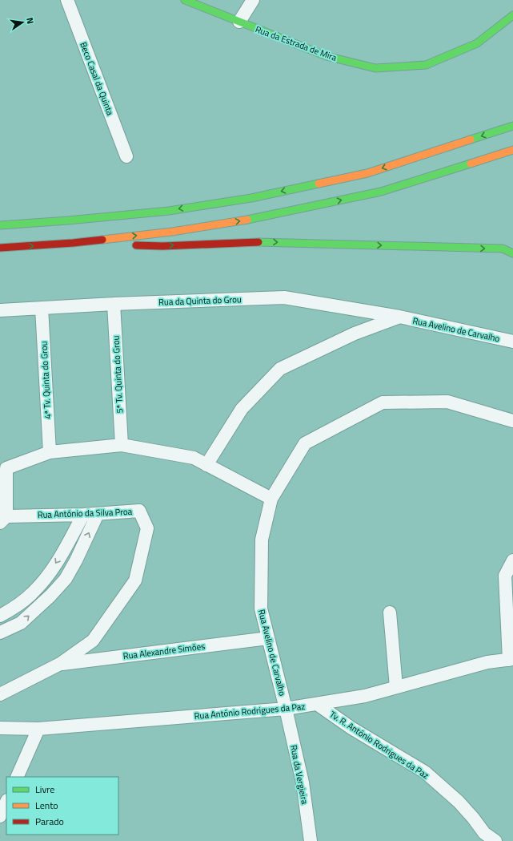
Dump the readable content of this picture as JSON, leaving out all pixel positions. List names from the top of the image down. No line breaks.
{"streets":{"main road":["Rua da Estrada de Mira"],"street":["Beco Casal da Quinta","Rua da Quinta do Grou","Rua Avelino de Carvalho","5ª Tv. Quinta do Grou","4ª Tv. Quinta do Grou","Rua António da Silva Proa","Rua Alexandre Simões","Rua António Rodrigues da Paz","Tv. R. António Rodrigues da Paz","Rua da Vergieira"]},"crossings":[["Rua da Quinta do Grou","Rua Avelino de Carvalho"],["Rua da Quinta do Grou","5ª Tv. Quinta do Grou"],["Rua da Quinta do Grou","4ª Tv. Quinta do Grou"],["Rua Avelino de Carvalho","Rua Alexandre Simões"],["Rua Avelino de Carvalho","Rua António Rodrigues da Paz"],["Rua Avelino de Carvalho","Rua da Vergieira"],["Rua António da Silva Proa","Rua Alexandre Simões"],["Rua António Rodrigues da Paz","Tv. R. António Rodrigues da Paz"],["Rua António Rodrigues da Paz","Rua da Vergieira"]],"legend":["Livre","Lento","Parado"],"north":"right"}
